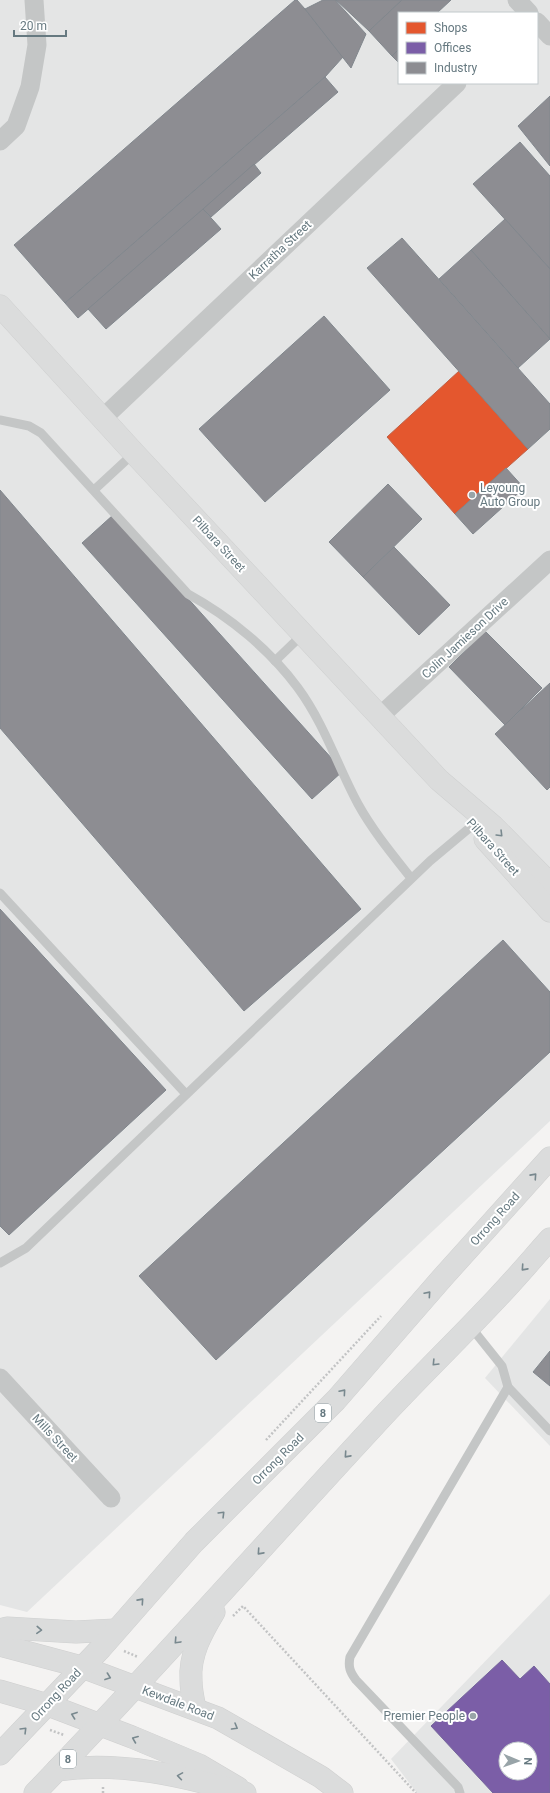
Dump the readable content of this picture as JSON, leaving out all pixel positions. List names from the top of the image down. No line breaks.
{"streets":{"main road":["Pilbara Street","Orrong Road","8","Kewdale Road"],"street":["Karratha Street","Colin Jamieson Drive","Mills Street"]},"crossings":[["Karratha Street","Pilbara Street"],["Pilbara Street","Colin Jamieson Drive"],["Orrong Road","Kewdale Road"],["8","Kewdale Road"]],"places":["Leyoung Auto Group","Premier People"],"legend":["Shops","Offices","Industry"],"scale_bar":"20 m","north":"right"}
